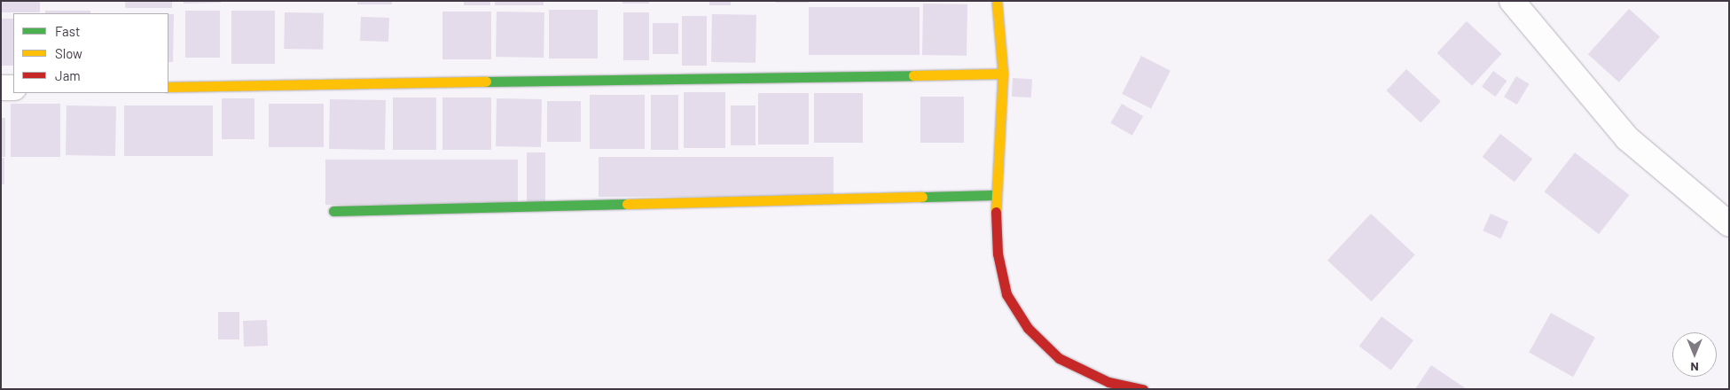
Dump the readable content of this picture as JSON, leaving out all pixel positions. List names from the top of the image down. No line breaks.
{"legend":["Fast","Slow","Jam"],"north":"bottom"}
